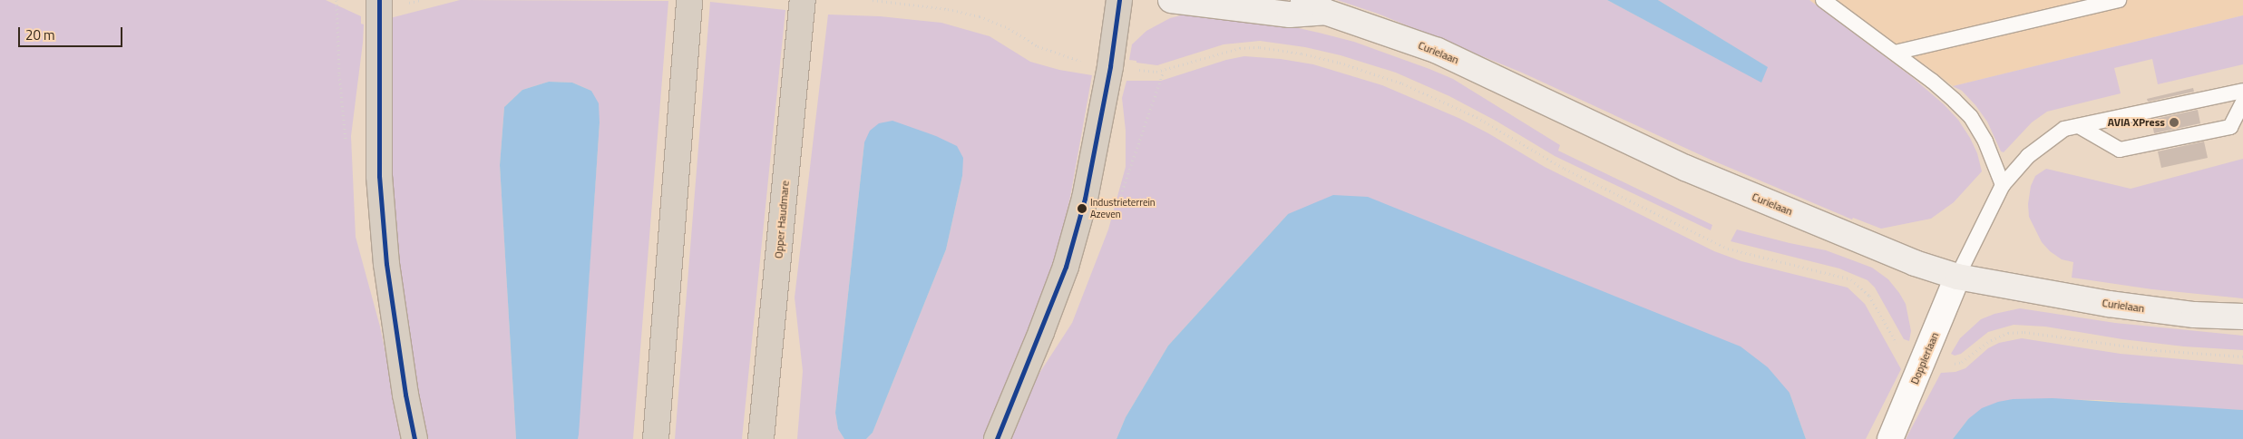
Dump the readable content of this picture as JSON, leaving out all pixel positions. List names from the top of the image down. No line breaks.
{"streets":{"highway":["Opper Haudmare"],"main road":["Curielaan"],"street":["Dopplerlaan"]},"crossings":[["Curielaan","Dopplerlaan"]],"places":["AVIA XPress","Industrieterrein Azeven"],"scale_bar":"20 m"}
